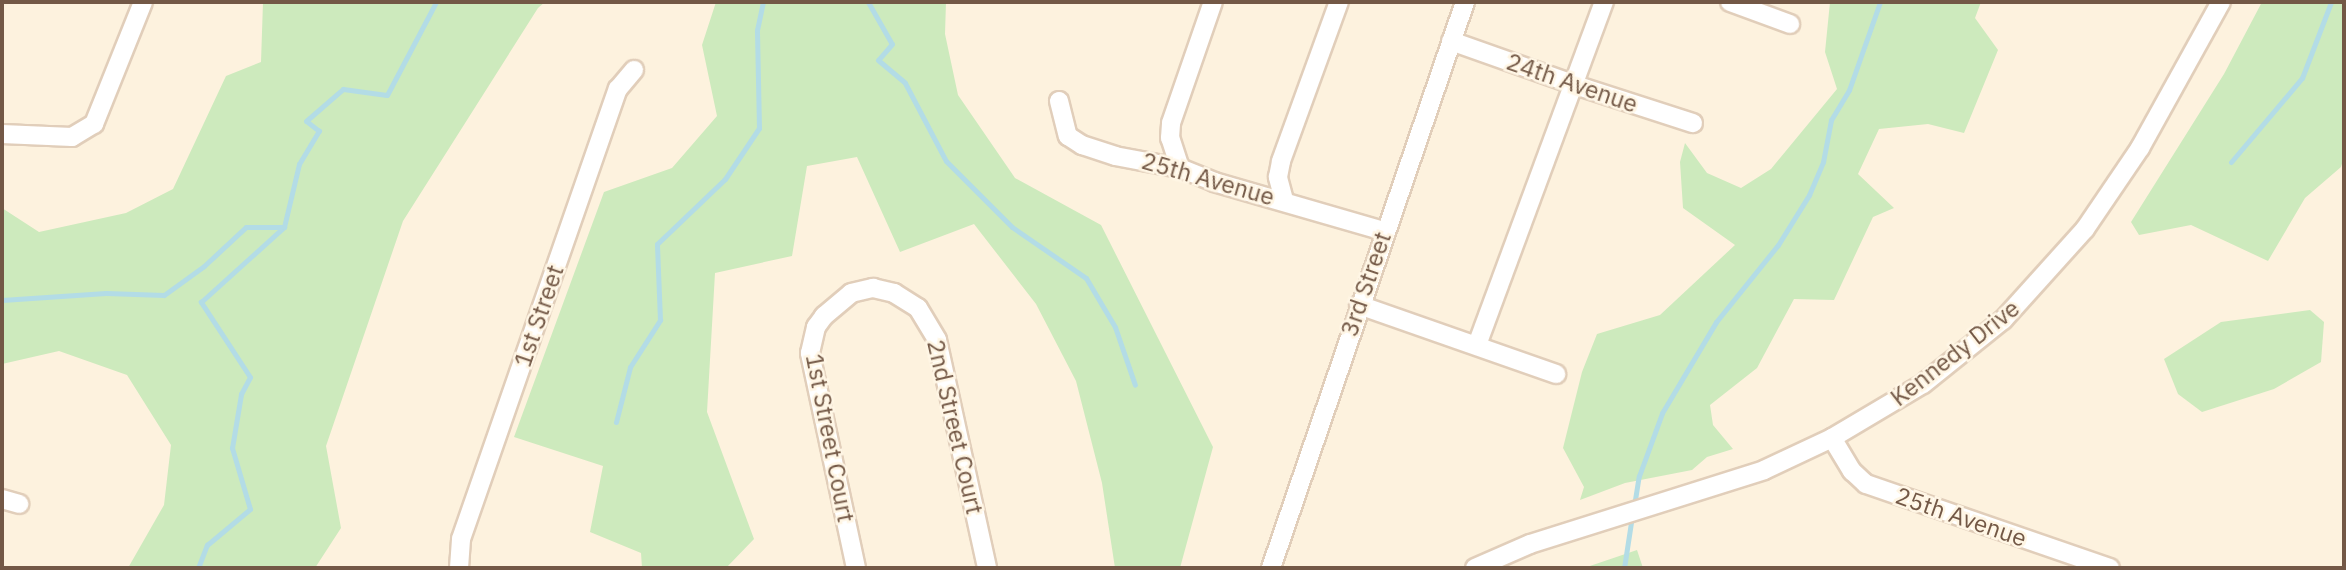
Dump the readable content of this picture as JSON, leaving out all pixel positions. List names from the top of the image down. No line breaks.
{"streets":{"street":["24th Avenue","25th Avenue","3rd Street","1st Street","Kennedy Drive","2nd Street Court","1st Street Court"]},"crossings":[["24th Avenue","3rd Street"],["25th Avenue","3rd Street"],["25th Avenue","Kennedy Drive"],["2nd Street Court","1st Street Court"]]}
